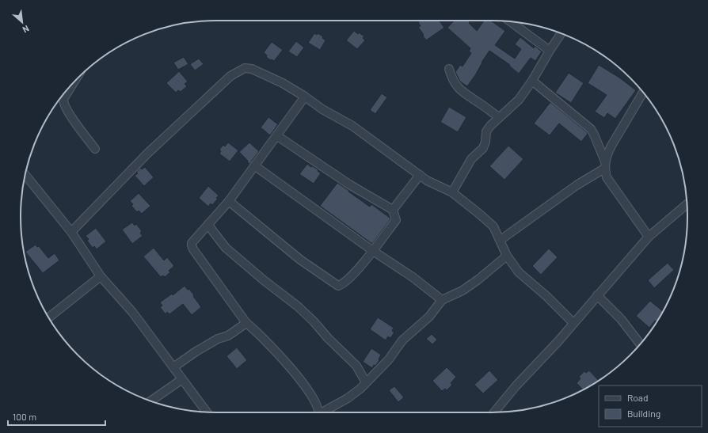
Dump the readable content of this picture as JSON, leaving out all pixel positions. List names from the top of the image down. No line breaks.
{"legend":["Road","Building"],"scale_bar":"100 m","north":"bottom right"}
